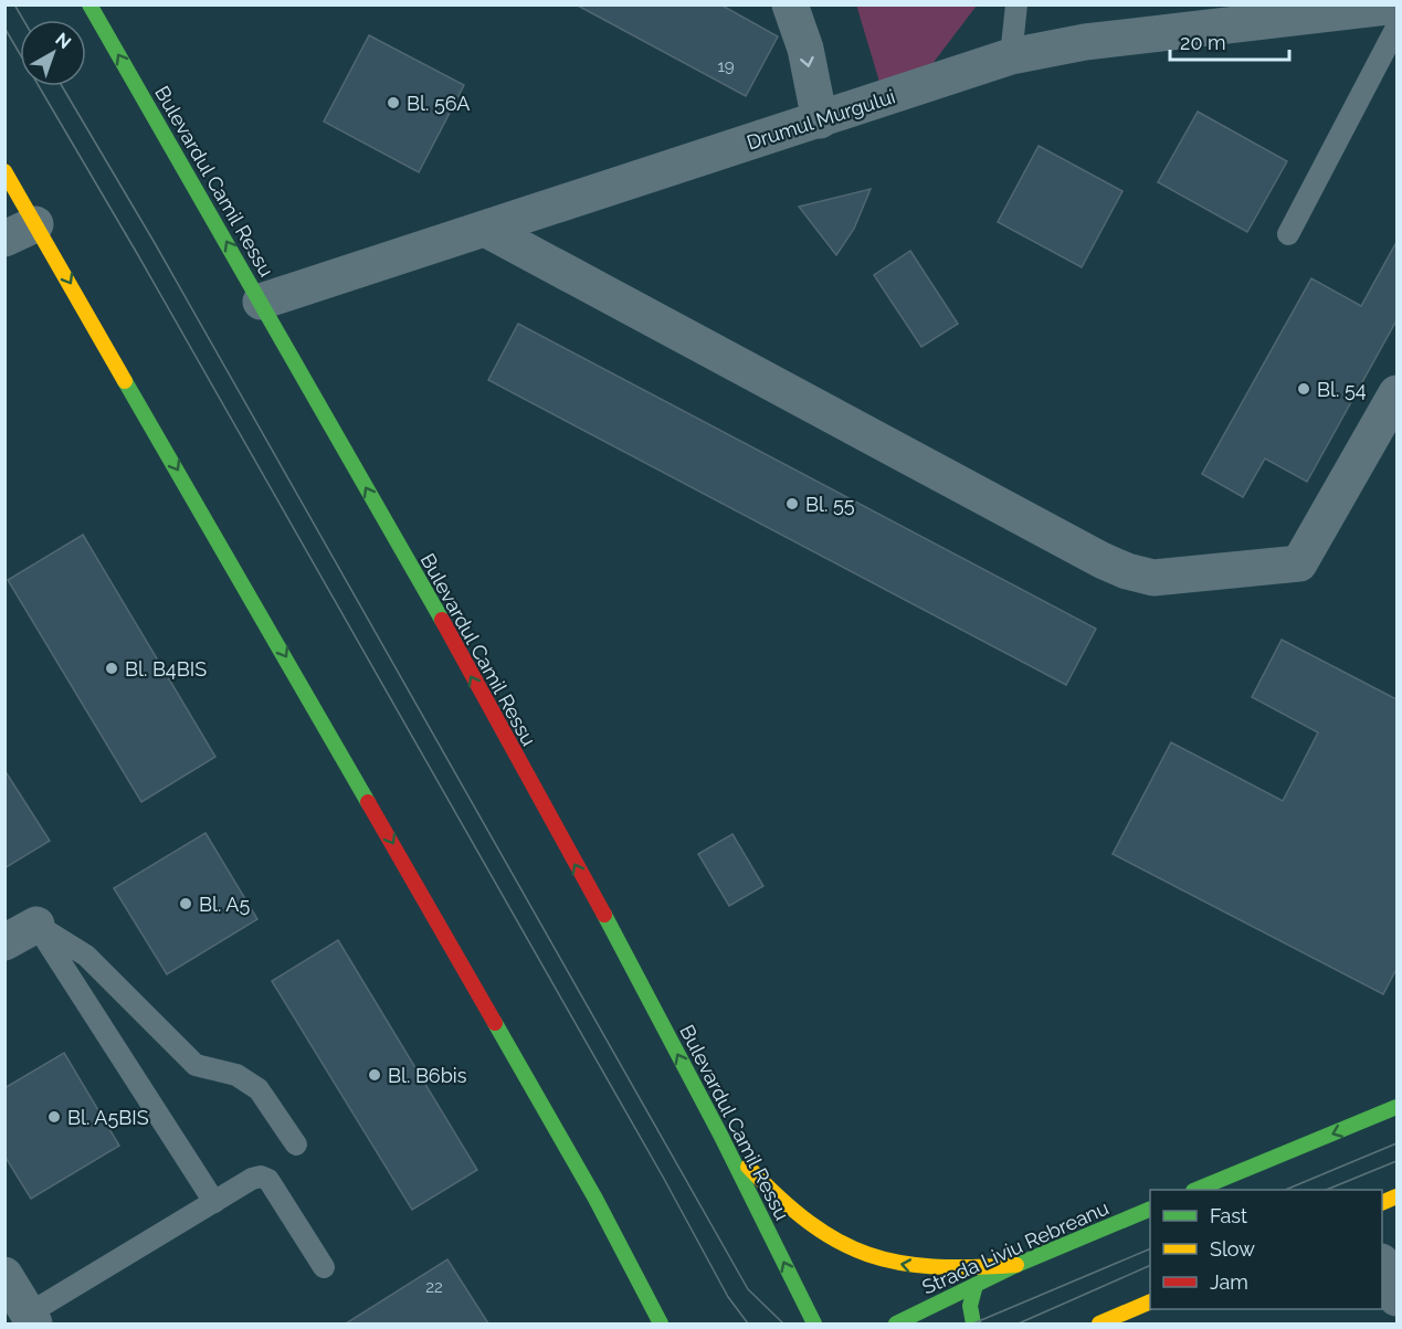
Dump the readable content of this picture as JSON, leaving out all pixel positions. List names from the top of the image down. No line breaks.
{"streets":{"main road":["Bulevardul Camil Ressu","Strada Liviu Rebreanu"],"street":["Drumul Murgului"]},"crossings":[["Drumul Murgului","Bulevardul Camil Ressu"]],"one_way":["Bulevardul Camil Ressu"],"places":["Bl. 56A","Bl. 54","Bl. 55","Bl. B4BIS","Bl. A5","Bl. B6bis","Bl. A5BIS"],"house_numbers":["19","22"],"legend":["Fast","Slow","Jam"],"scale_bar":"20 m","north":"top right"}
